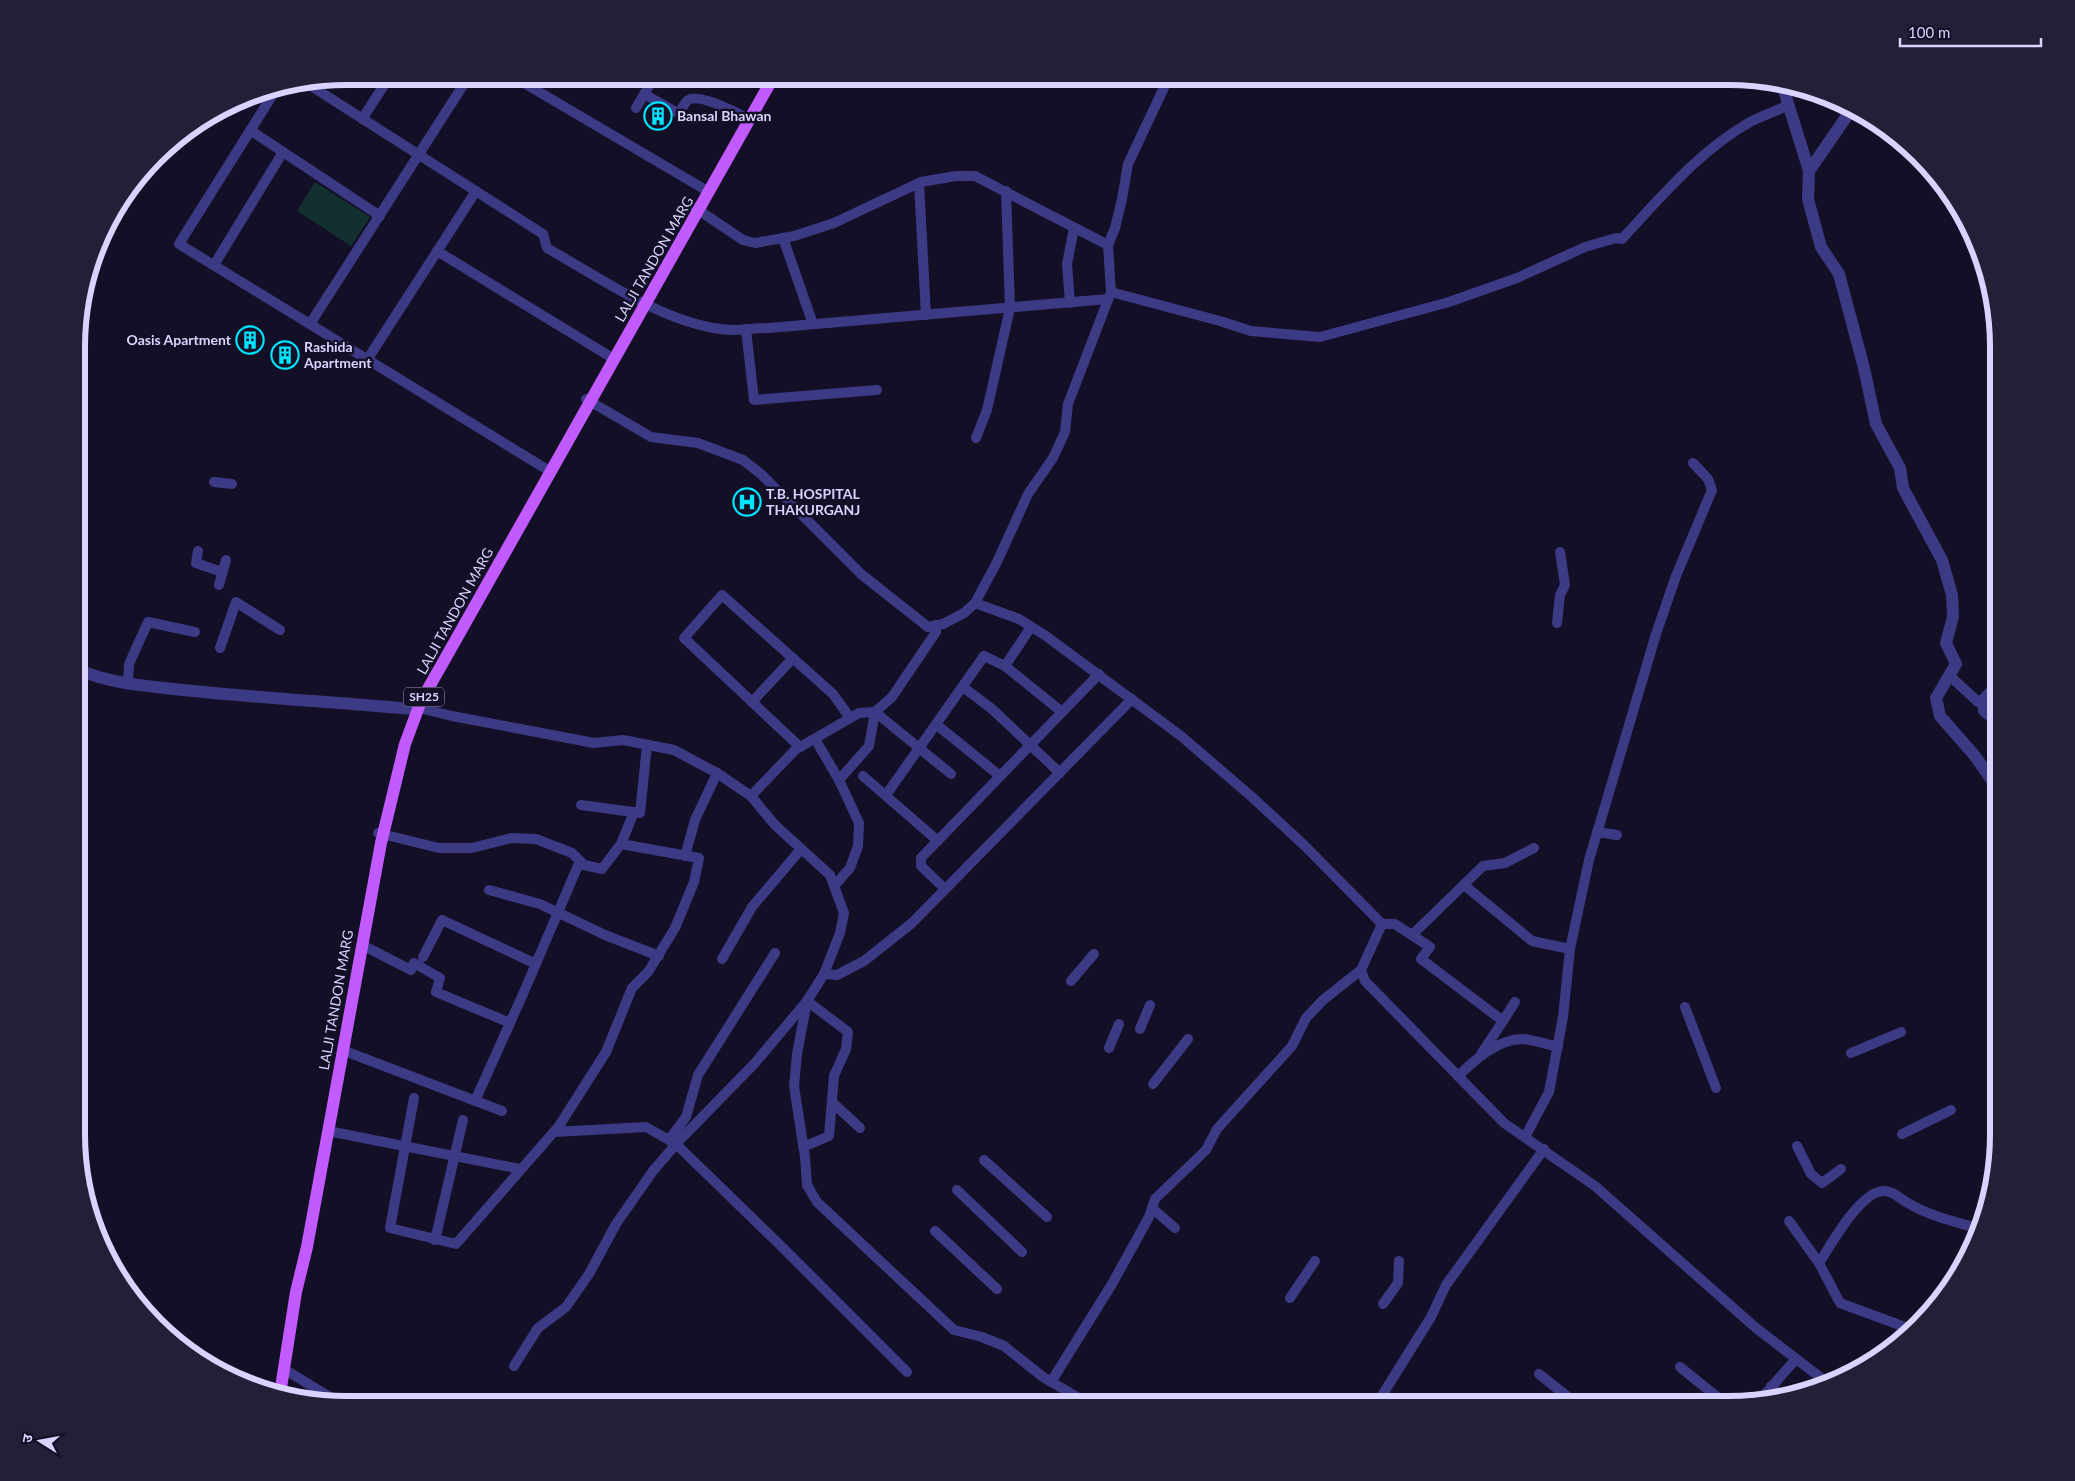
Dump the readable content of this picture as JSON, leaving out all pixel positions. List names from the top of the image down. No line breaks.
{"streets":{"main road":["LALJI TANDON MARG","SH25"]},"places":{"building":["Bansal Bhawan","Oasis Apartment","Rashida Apartment"],"hospital":["T.B. HOSPITAL THAKURGANJ"]},"scale_bar":"100 m","north":"left"}
